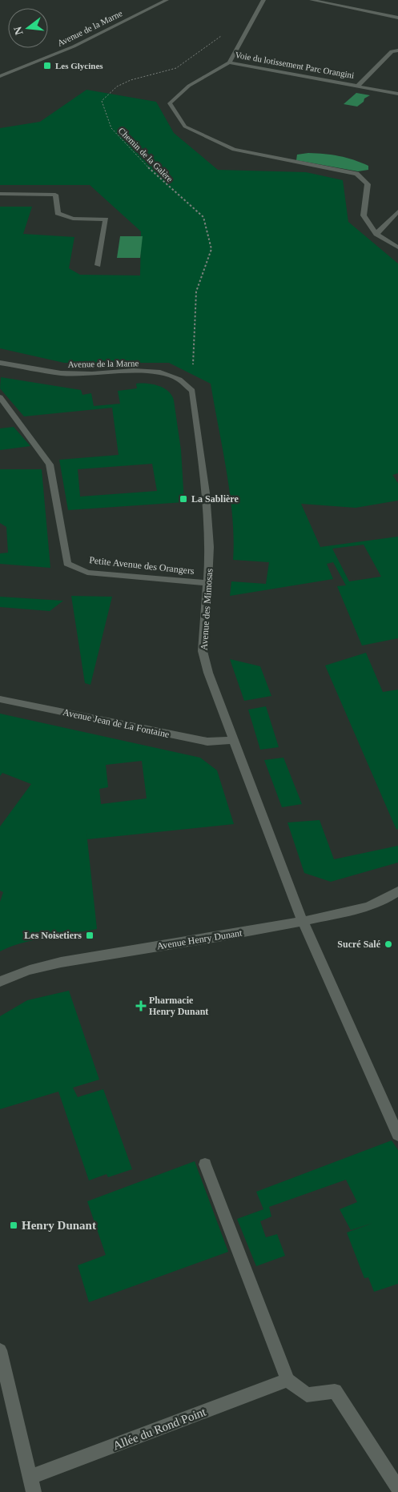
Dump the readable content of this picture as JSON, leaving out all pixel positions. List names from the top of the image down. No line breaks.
{"streets":{"street":["Avenue de la Marne","Voie du lotissement Parc Orangini","Petite Avenue des Orangers","Avenue des Mimosas","Avenue Jean de La Fontaine","Avenue Henry Dunant","Allée du Rond Point"],"path":["Chemin de la Galère"]},"crossings":[["Avenue de la Marne","Avenue des Mimosas"],["Petite Avenue des Orangers","Avenue des Mimosas"],["Avenue des Mimosas","Avenue Jean de La Fontaine"],["Avenue des Mimosas","Avenue Henry Dunant"]],"places":{"transit":["Les Glycines","La Sablière","Les Noisetiers","Henry Dunant"],"other":["Sucré Salé"],"health":["Pharmacie Henry Dunant"]},"north":"left"}
